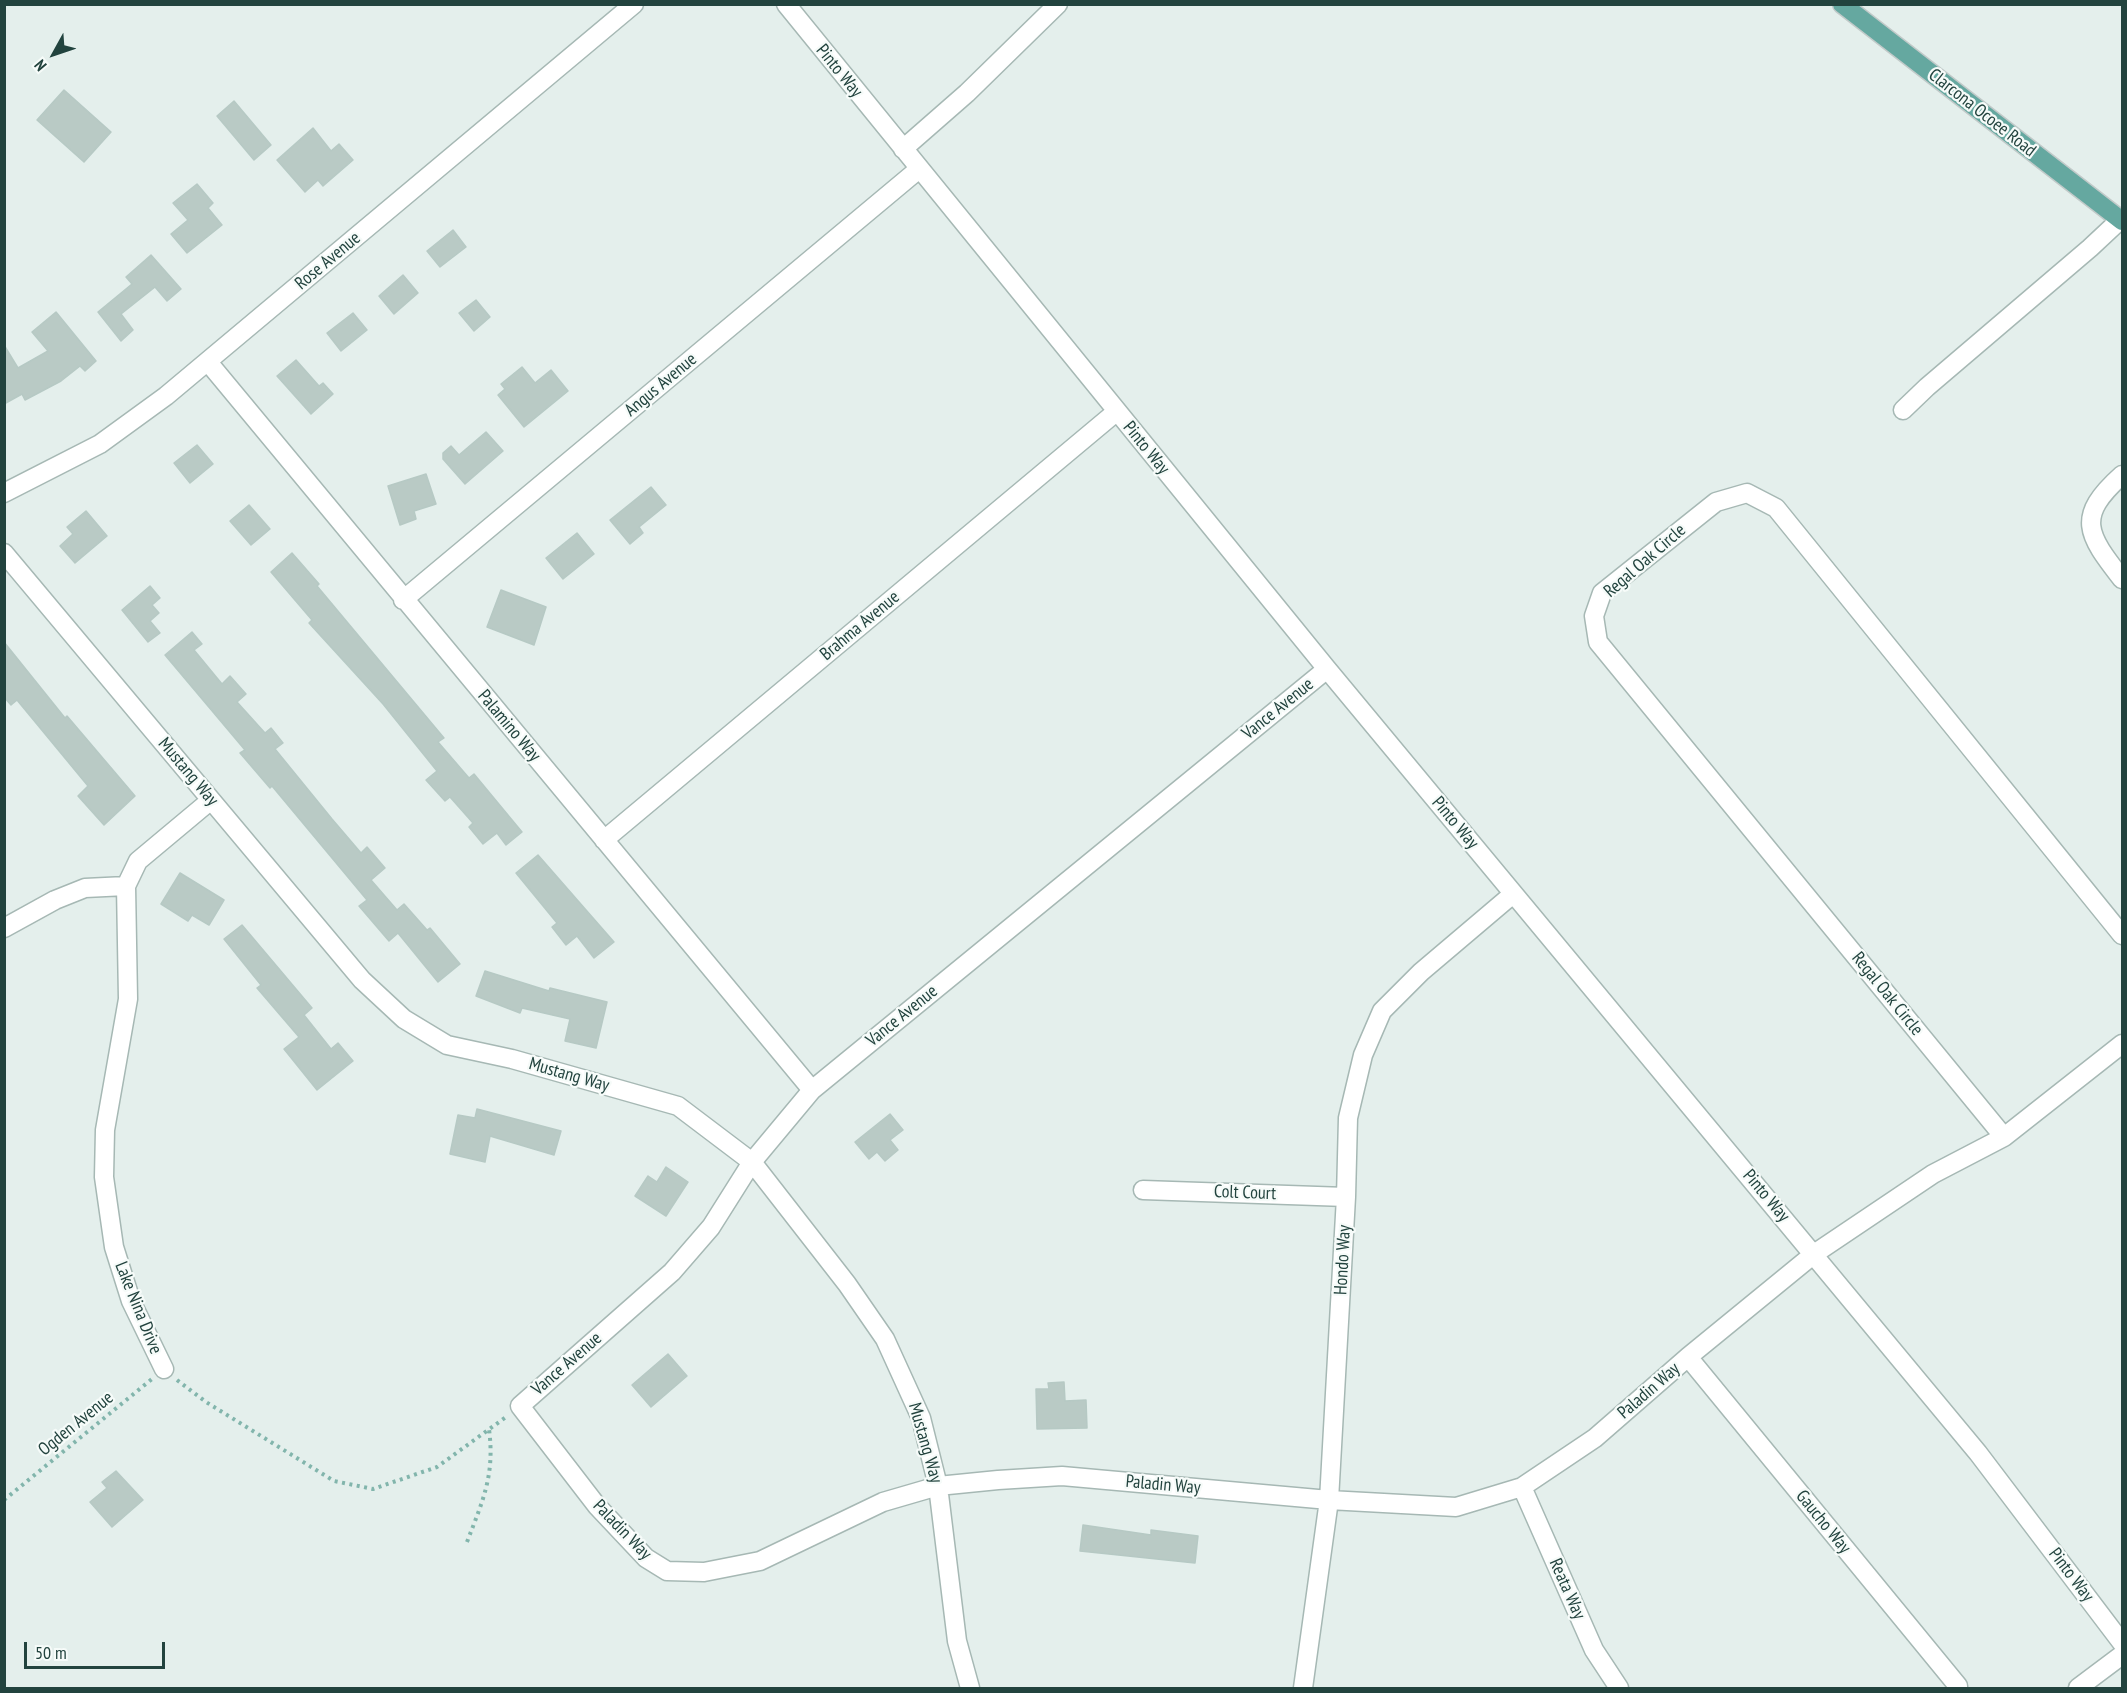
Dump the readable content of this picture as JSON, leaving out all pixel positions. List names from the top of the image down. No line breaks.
{"streets":{"main road":["Clarcona Ocoee Road"],"street":["Pinto Way","Rose Avenue","Angus Avenue","Regal Oak Circle","Brahma Avenue","Vance Avenue","Palamino Way","Mustang Way","Colt Court","Hondo Way","Lake Nina Drive","Paladin Way","Gaucho Way","Reata Way"],"path":["Ogden Avenue"]},"crossings":[["Pinto Way","Angus Avenue"],["Pinto Way","Brahma Avenue"],["Pinto Way","Vance Avenue"],["Pinto Way","Hondo Way"],["Pinto Way","Paladin Way"],["Rose Avenue","Palamino Way"],["Angus Avenue","Palamino Way"],["Brahma Avenue","Palamino Way"],["Vance Avenue","Palamino Way"],["Vance Avenue","Mustang Way"],["Vance Avenue","Lake Nina Drive"],["Vance Avenue","Paladin Way"],["Mustang Way","Lake Nina Drive"],["Mustang Way","Paladin Way"],["Colt Court","Hondo Way"],["Hondo Way","Paladin Way"],["Lake Nina Drive","Paladin Way"],["Lake Nina Drive","Ogden Avenue"],["Paladin Way","Gaucho Way"],["Paladin Way","Reata Way"]],"scale_bar":"50 m","north":"bottom left"}
